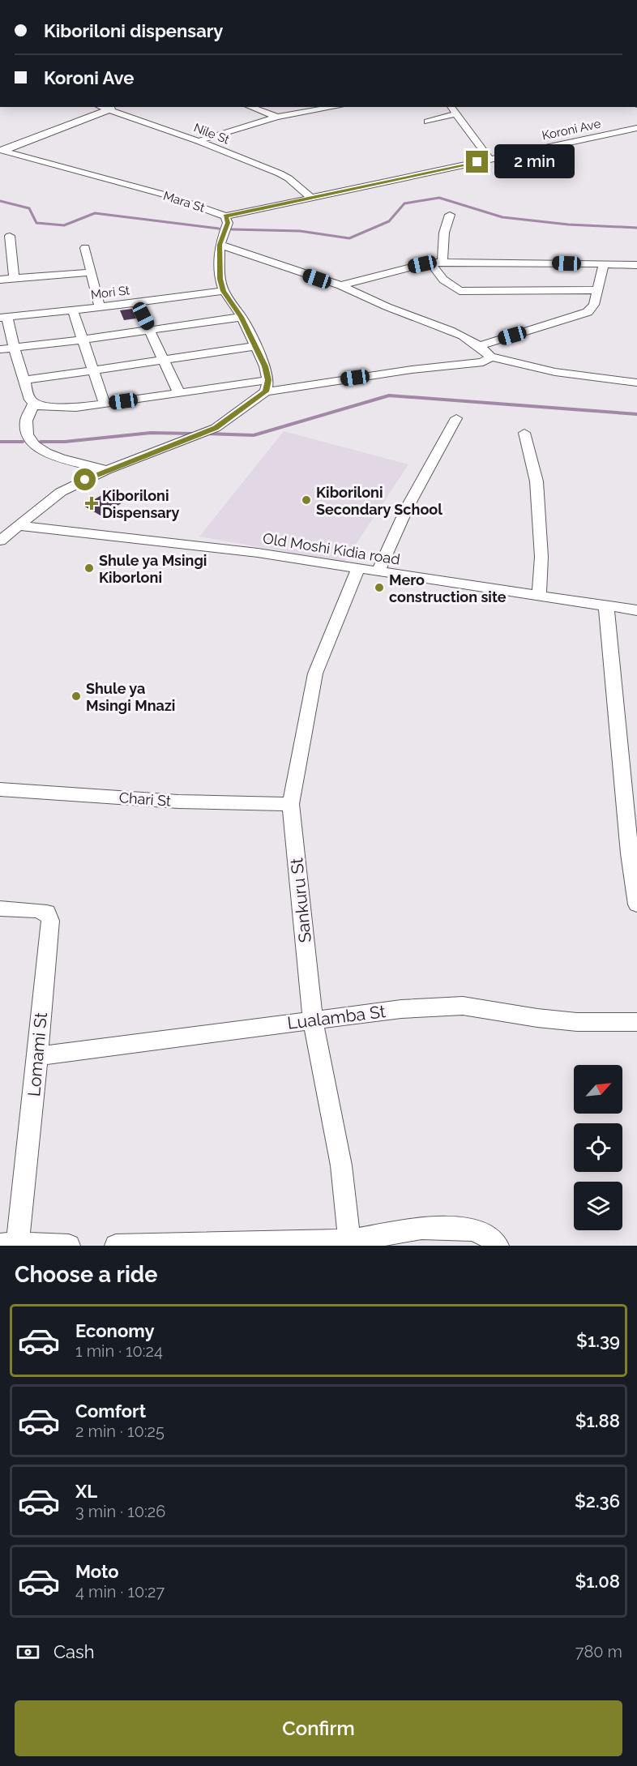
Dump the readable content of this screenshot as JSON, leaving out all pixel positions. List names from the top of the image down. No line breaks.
{"streets":{"street":["Koroni Ave","Nile St","Mara St","Mori St","Old Moshi Kidia road","Chari St","Sankuru St","Lualamba St","Lomami St"]},"crossings":[["Koroni Ave","Nile St"],["Koroni Ave","Mara St"],["Old Moshi Kidia road","Sankuru St"],["Chari St","Sankuru St"],["Sankuru St","Lualamba St"],["Lualamba St","Lomami St"]],"places":{"other":["Kiboriloni Secondary School","Shule ya Msingi Kiborloni","Mero construction site","Shule ya Msingi Mnazi"],"health":["Kiboriloni Dispensary"]},"north":"top right","page":{"banner":["Kiboriloni dispensary","Koroni Ave"],"bubble":"2 min","heading":"Choose a ride","list":[{"name":"Economy","note":"1 min · 10:24","value":"$1.39"},{"name":"Comfort","note":"2 min · 10:25","value":"$1.88"},{"name":"XL","note":"3 min · 10:26","value":"$2.36"},{"name":"Moto","note":"4 min · 10:27","value":"$1.08"}],"pay":["Cash","780 m"],"buttons":"Confirm"}}
